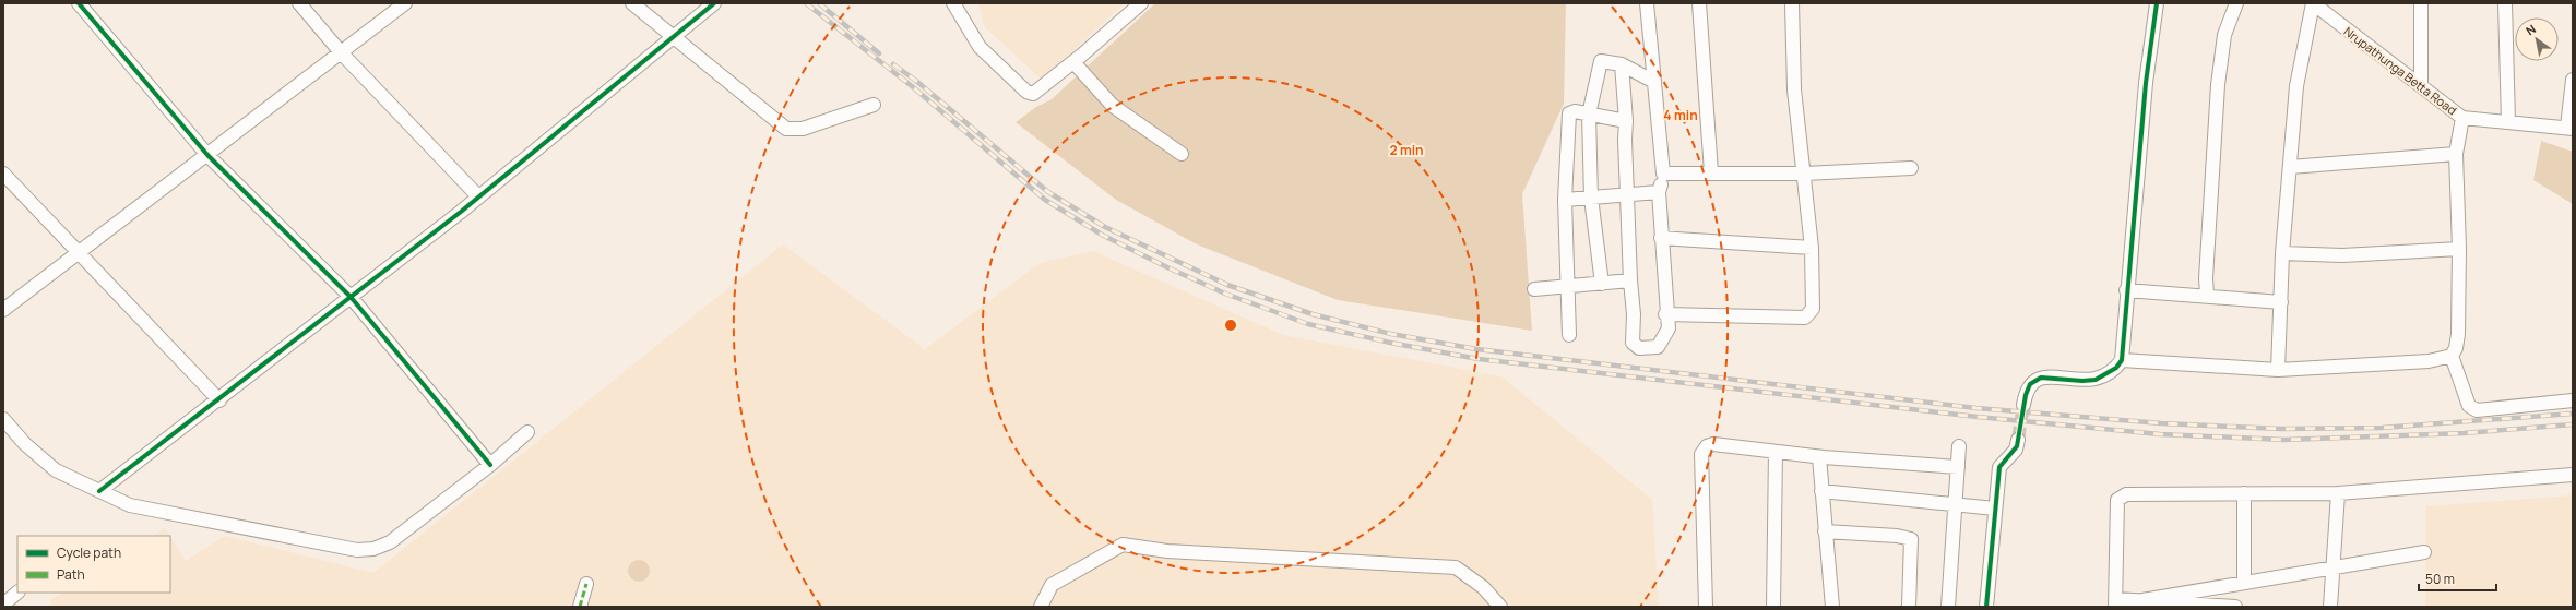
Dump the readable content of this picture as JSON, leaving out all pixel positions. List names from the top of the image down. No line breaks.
{"streets":{"street":["Nrupathunga Betta Road"]},"legend":["Cycle path","Path"],"scale_bar":"50 m","north":"top left","rings":["4 min","2 min"]}
